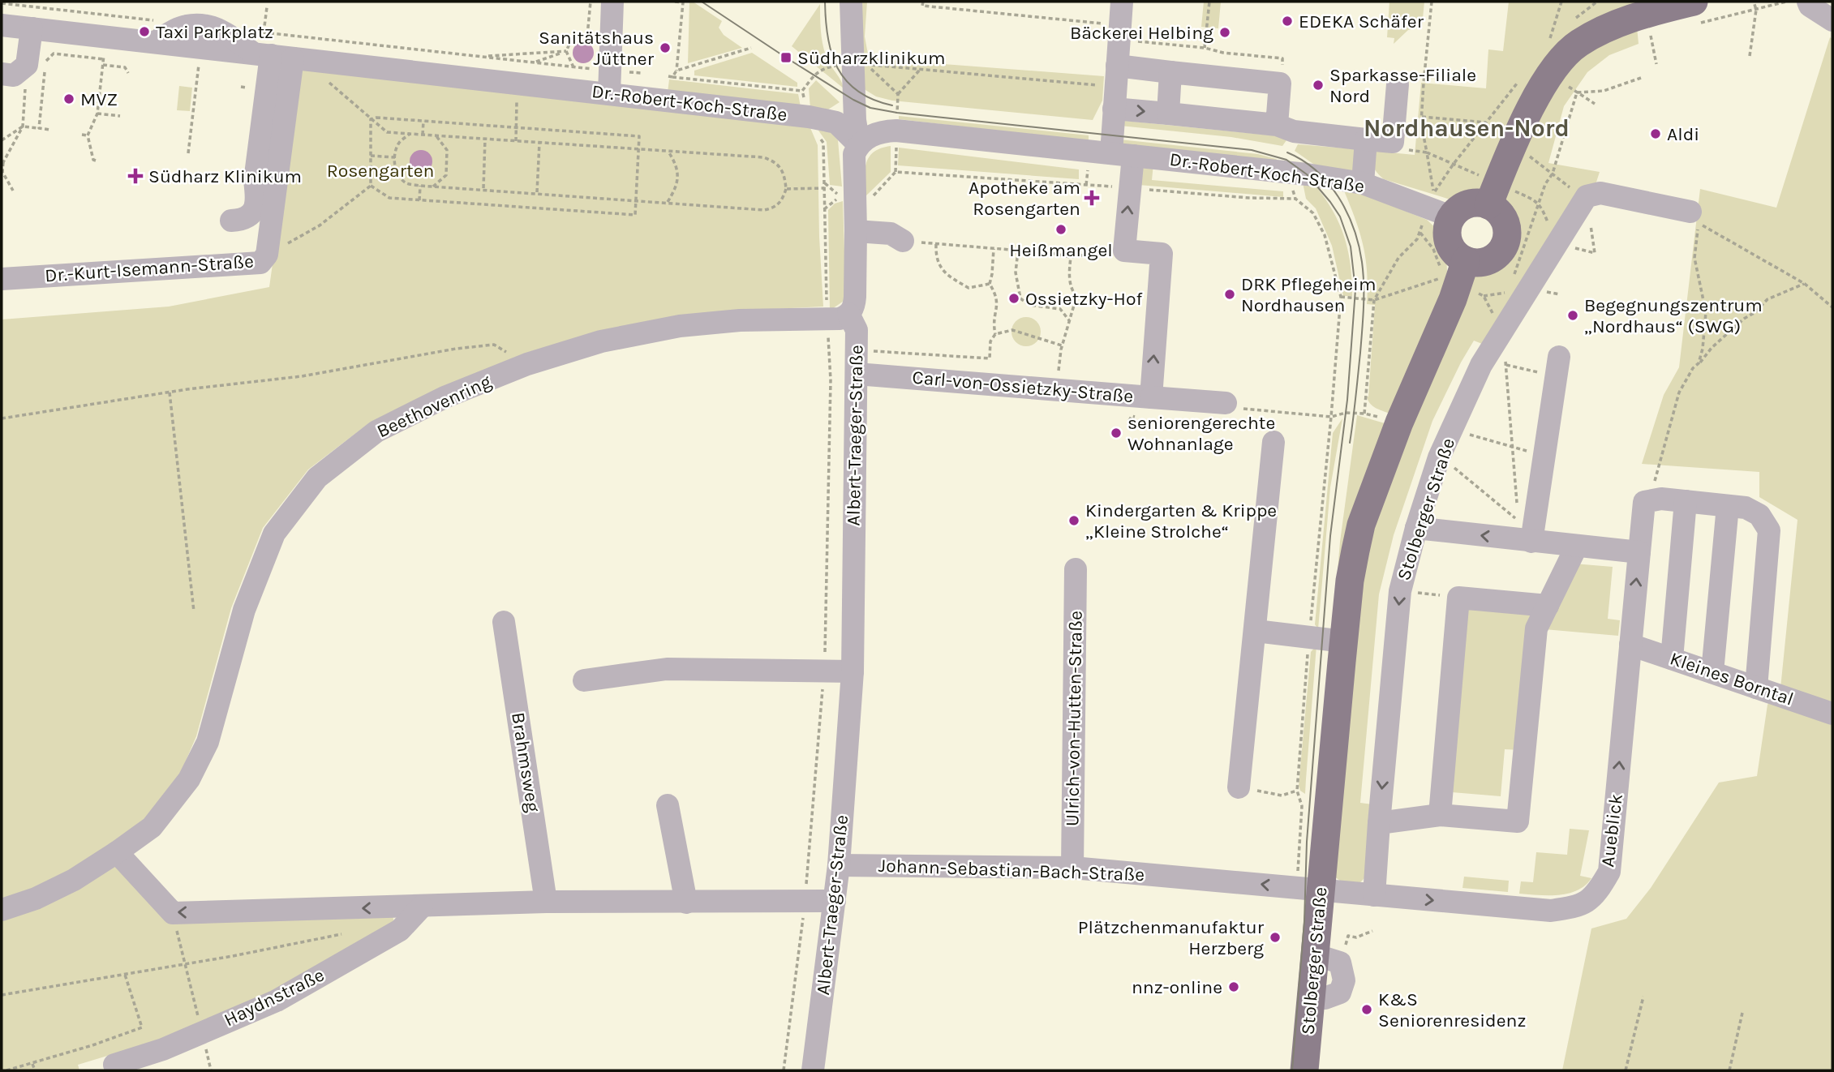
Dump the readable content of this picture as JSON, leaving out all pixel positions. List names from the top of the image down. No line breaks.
{"streets":{"main road":["Stolberger Straße"],"street":["Dr.-Robert-Koch-Straße","Dr.-Kurt-Isemann-Straße","Carl-von-Ossietzky-Straße","Beethovenring","Albert-Traeger-Straße","Kleines Borntal","Ulrich-von-Hutten-Straße","Brahmsweg","Aueblick","Johann-Sebastian-Bach-Straße","Haydnstraße"]},"crossings":[["Dr.-Robert-Koch-Straße","Dr.-Kurt-Isemann-Straße"],["Carl-von-Ossietzky-Straße","Albert-Traeger-Straße"],["Beethovenring","Albert-Traeger-Straße"],["Albert-Traeger-Straße","Johann-Sebastian-Bach-Straße"],["Stolberger Straße","Aueblick"],["Stolberger Straße","Johann-Sebastian-Bach-Straße"],["Kleines Borntal","Aueblick"],["Ulrich-von-Hutten-Straße","Johann-Sebastian-Bach-Straße"],["Aueblick","Johann-Sebastian-Bach-Straße"]],"one_way":["Johann-Sebastian-Bach-Straße"],"districts":["Nordhausen-Nord"],"parks":["Rosengarten"],"places":{"other":["EDEKA Schäfer","Taxi Parkplatz","Bäckerei Helbing","Sanitätshaus Jüttner","Sparkasse-Filiale Nord","MVZ","Aldi","Heißmangel","DRK Pflegeheim Nordhausen","Ossietzky-Hof","Begegnungszentrum „Nordhaus“ (SWG)","seniorengerechte Wohnanlage","Kindergarten & Krippe „Kleine Strolche“","Plätzchenmanufaktur Herzberg","nnz-online","K&S Seniorenresidenz"],"transit":["Südharzklinikum"],"health":["Südharz Klinikum","Apotheke am Rosengarten"]}}
